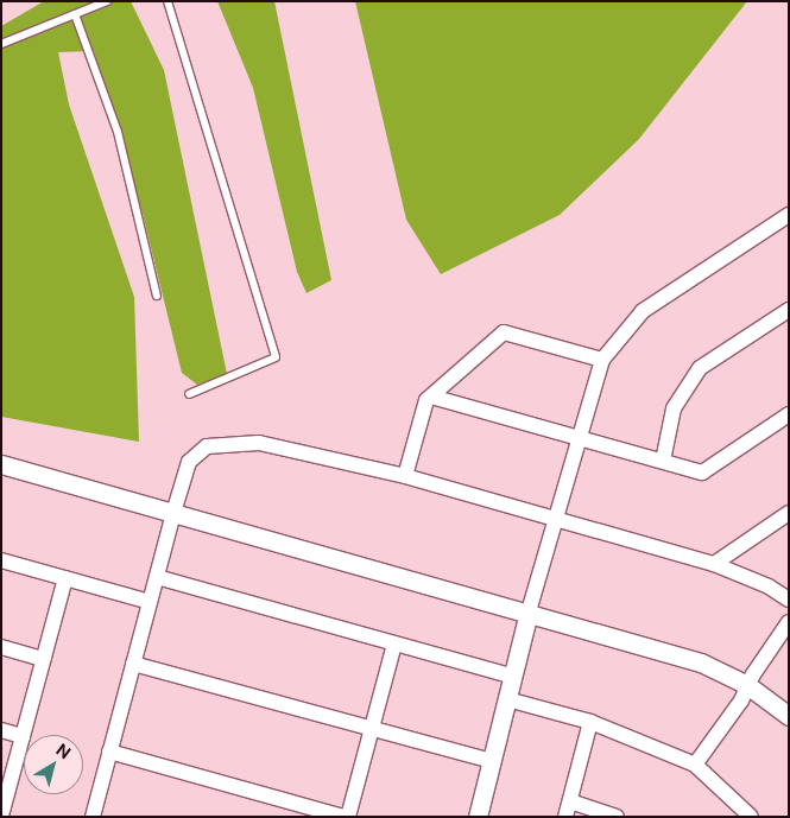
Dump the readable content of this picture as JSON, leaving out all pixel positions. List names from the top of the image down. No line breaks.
{"north":"top right"}
